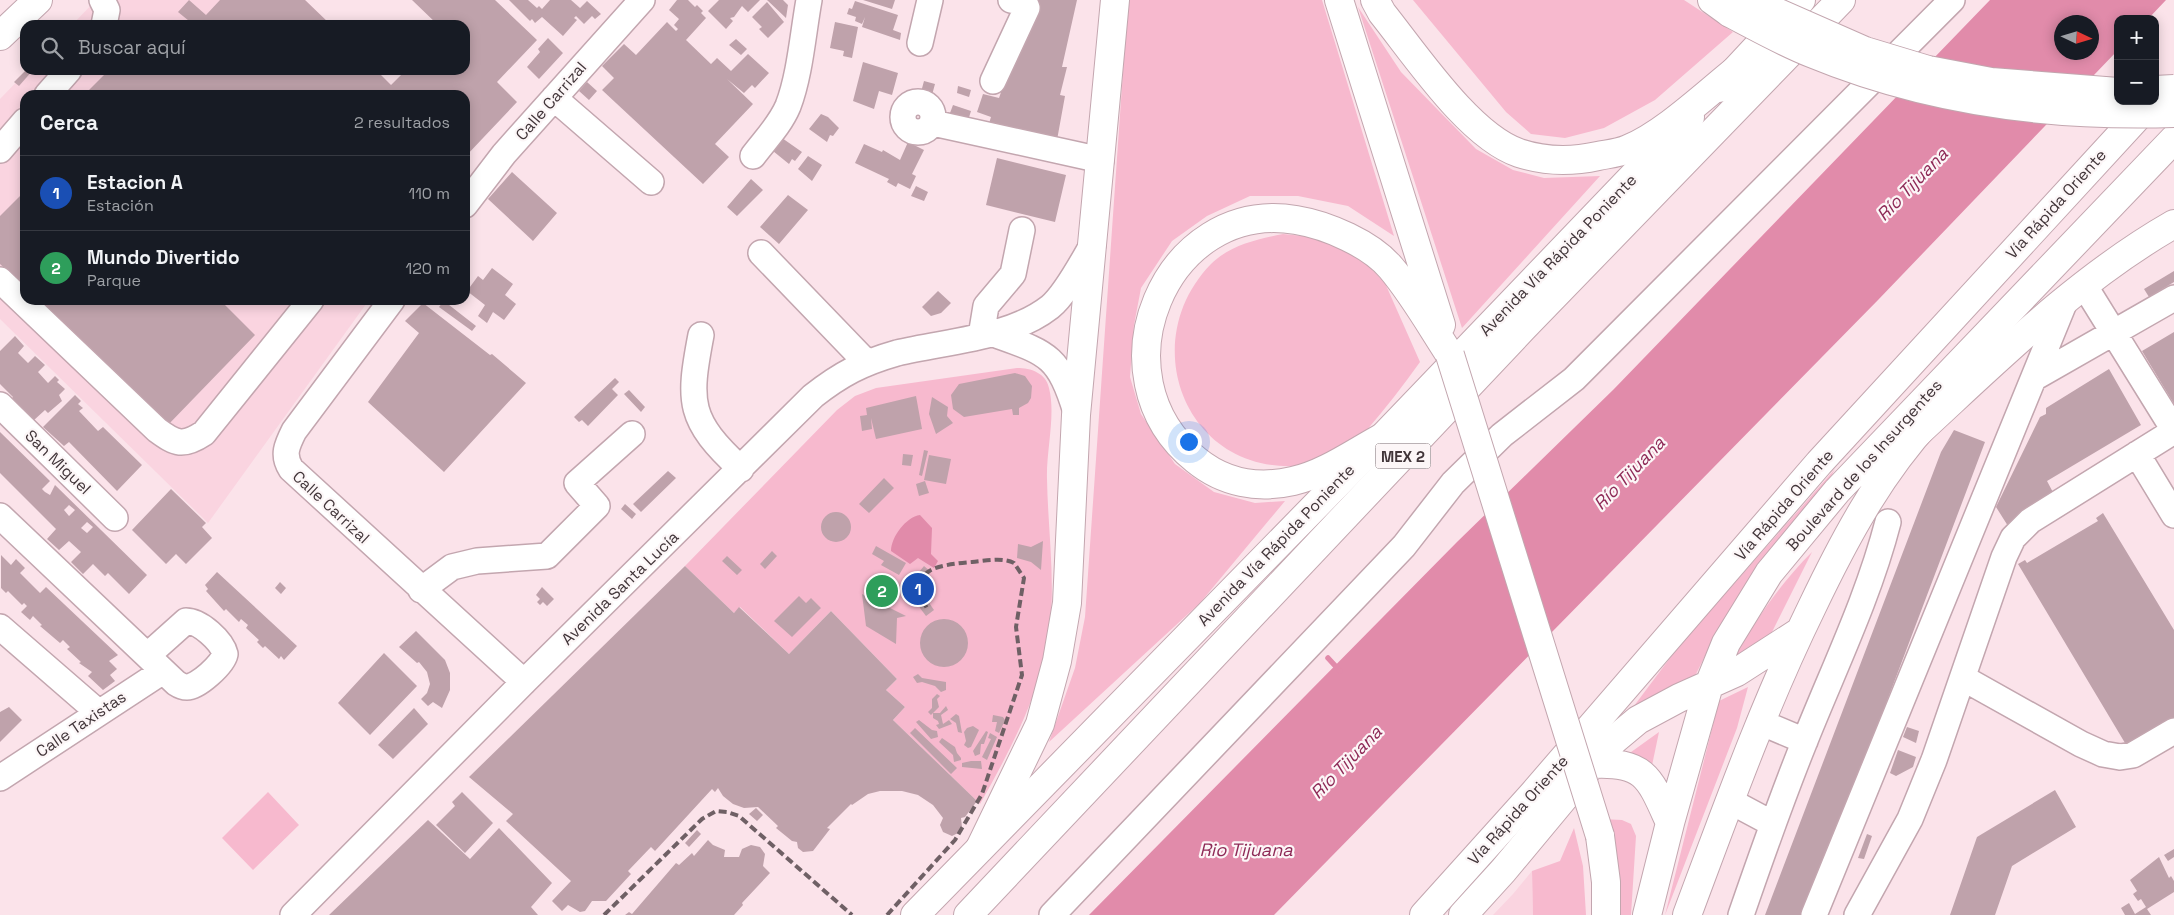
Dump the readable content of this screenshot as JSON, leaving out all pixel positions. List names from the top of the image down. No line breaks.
{"streets":{"main road":["Vía Rápida Oriente","Avenida Vía Rápida Poniente","MEX 2","Boulevard de los Insurgentes"],"street":["Calle Carrizal","San Miguel","Avenida Santa Lucía","Calle Taxistas"]},"crossings":[["Calle Carrizal","Avenida Santa Lucía"]],"water":["Río Tijuana","Rio Tijuana"],"north":"right","page":{"map_buttons":["+","−"],"search":"Buscar aquí","heading":["Cerca","2 resultados"],"list":[{"mark":"1","name":"Estacion A","note":"Estación","value":"110 m"},{"mark":"2","name":"Mundo Divertido","note":"Parque","value":"120 m"}],"pins":["1","2"]}}
